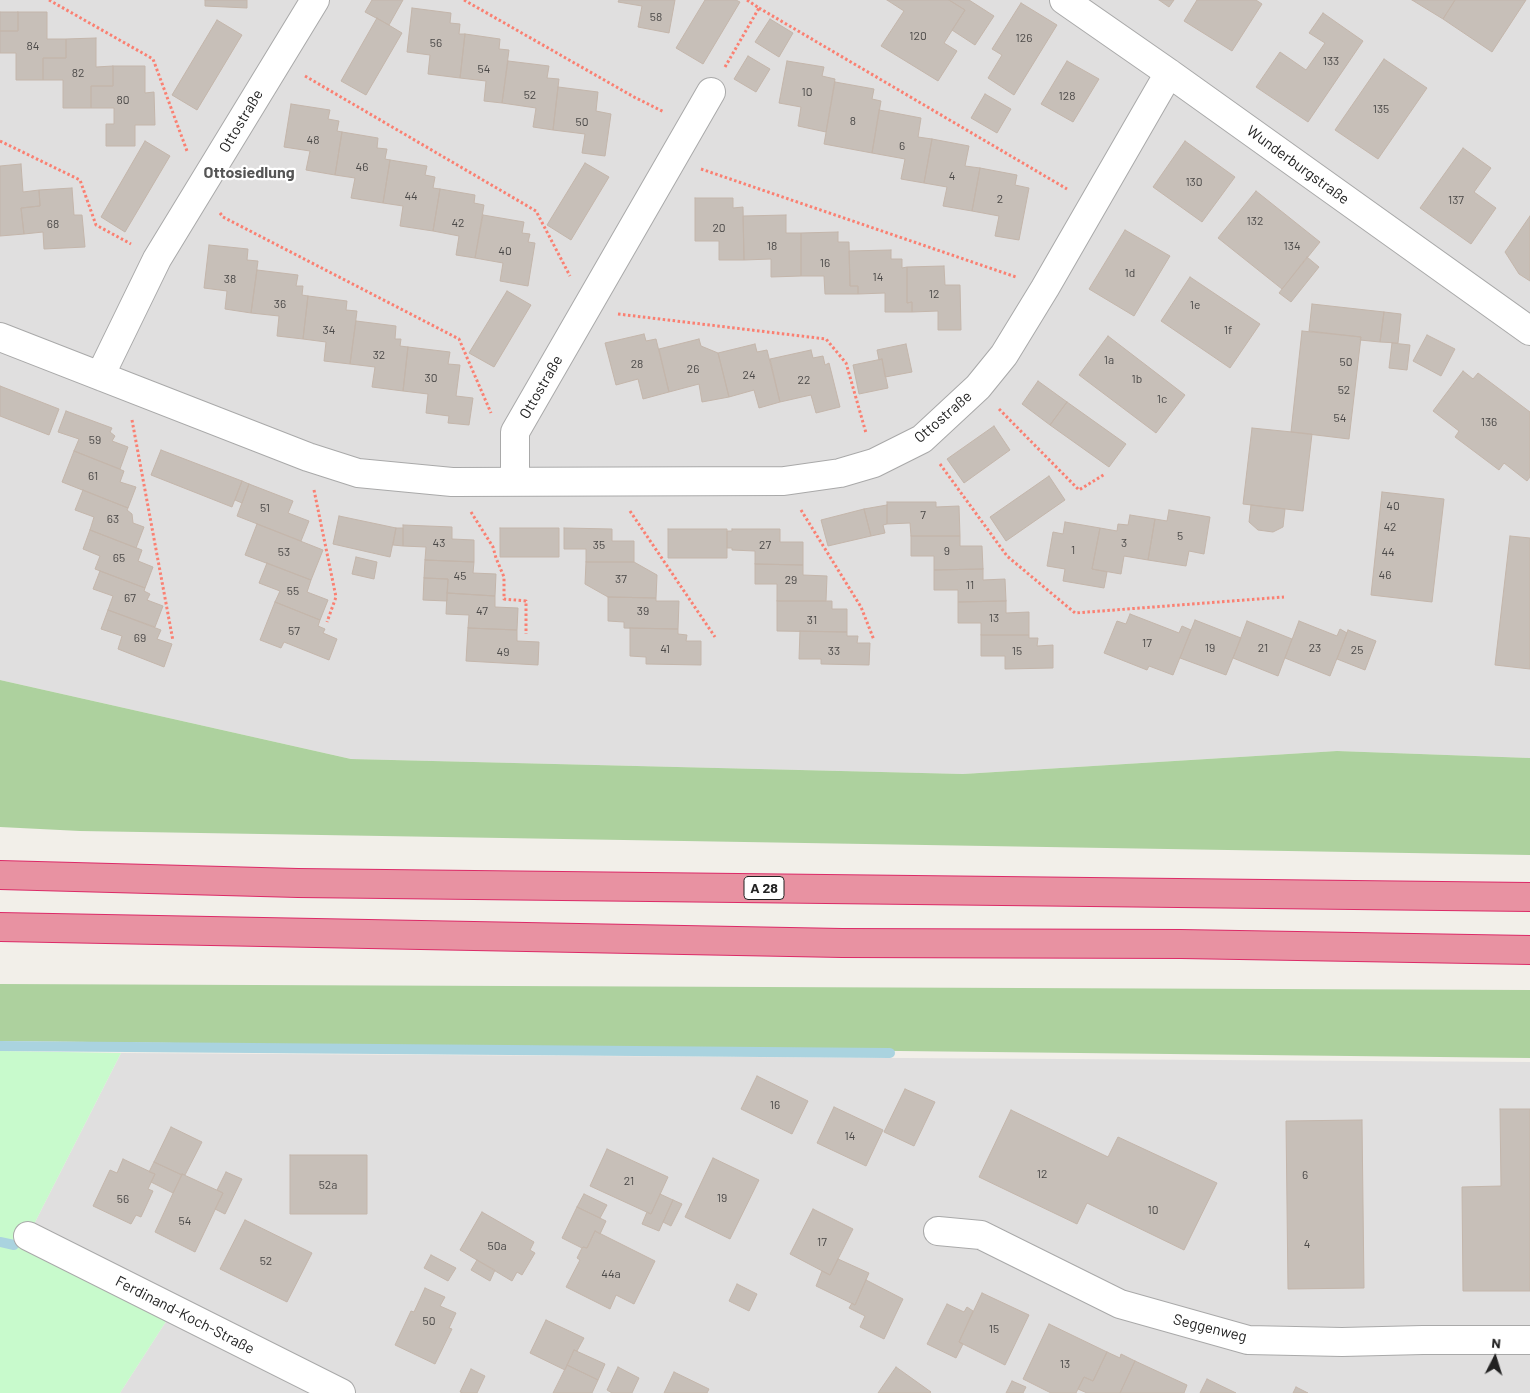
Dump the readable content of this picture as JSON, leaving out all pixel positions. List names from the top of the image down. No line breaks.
{"streets":{"highway":["A 28"],"street":["Ottostraße","Wunderburgstraße","Ferdinand-Koch-Straße","Seggenweg"]},"crossings":[["Ottostraße","Wunderburgstraße"]],"districts":["Ottosiedlung"],"house_numbers":["58","120","126","56","84","133","54","82","10","52","128","80","135","8","50","48","6","46","4","130","44","2","137","132","42","68","20","18","134","40","16","1d","14","38","12","36","1e","34","1f","32","1a","50","28","26","24","30","1b","22","52","1c","54","136","59","61","40","51","7","63","42","5","43","3","35","27","1","9","53","44","65","46","45","37","29","11","55","67","47","39","13","31","57","69","17","19","21","23","41","25","33","15","49","16","14","12","6","21","52a","19","56","10","54","17","4","50a","52","44a","50","15","13"],"north":"top"}
